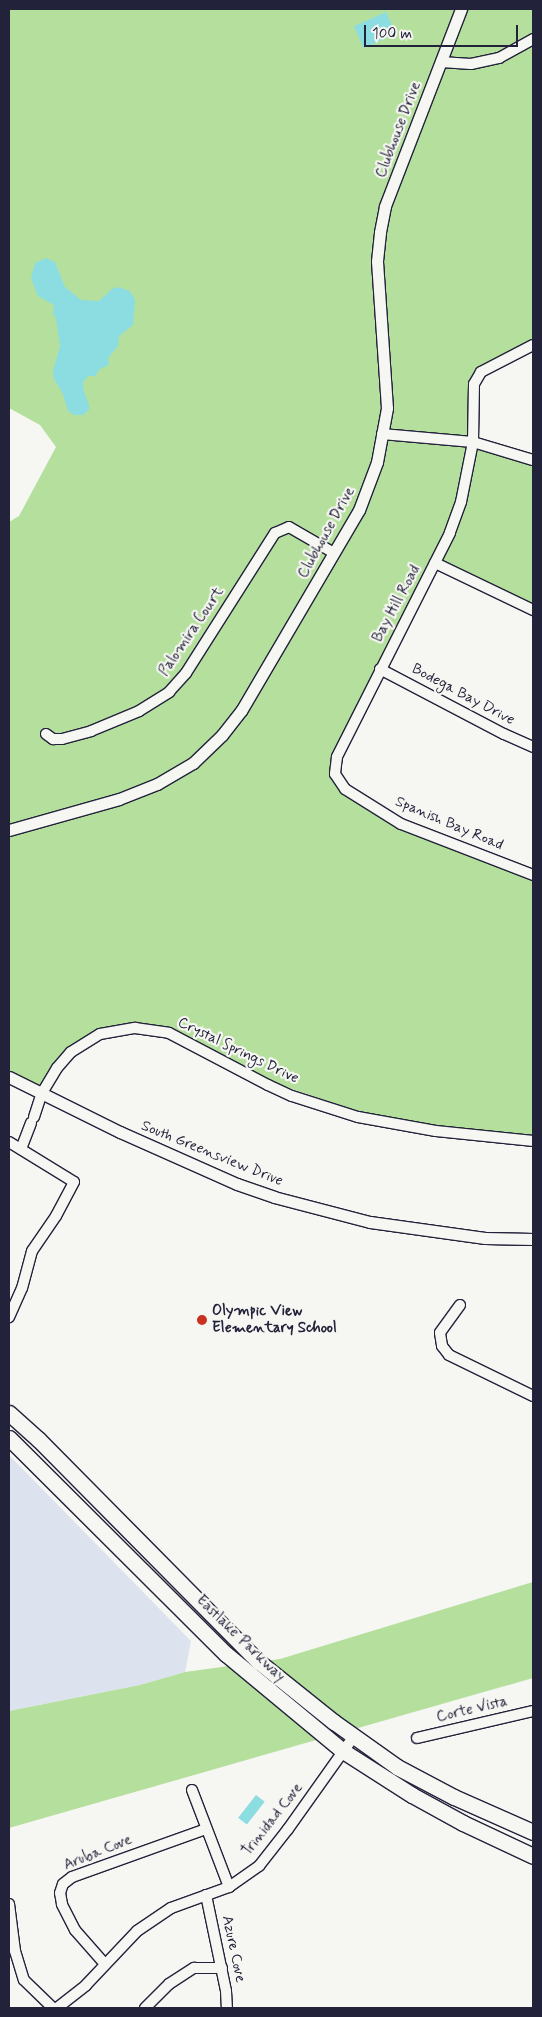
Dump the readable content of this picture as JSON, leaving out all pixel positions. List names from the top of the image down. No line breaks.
{"streets":{"main road":["Eastlake Parkway"],"street":["Clubhouse Drive","Bay Hill Road","Palomira Court","Bodega Bay Drive","Spanish Bay Road","Crystal Springs Drive","South Greensview Drive","Corte Vista","Trinidad Cove","Aruba Cove","Azure Cove"]},"crossings":[["Clubhouse Drive","Palomira Court"],["Bay Hill Road","Bodega Bay Drive"],["Bay Hill Road","Spanish Bay Road"],["Crystal Springs Drive","South Greensview Drive"],["Eastlake Parkway","Trinidad Cove"],["Trinidad Cove","Aruba Cove"],["Trinidad Cove","Azure Cove"]],"places":["Olympic View Elementary School"],"scale_bar":"100 m"}
